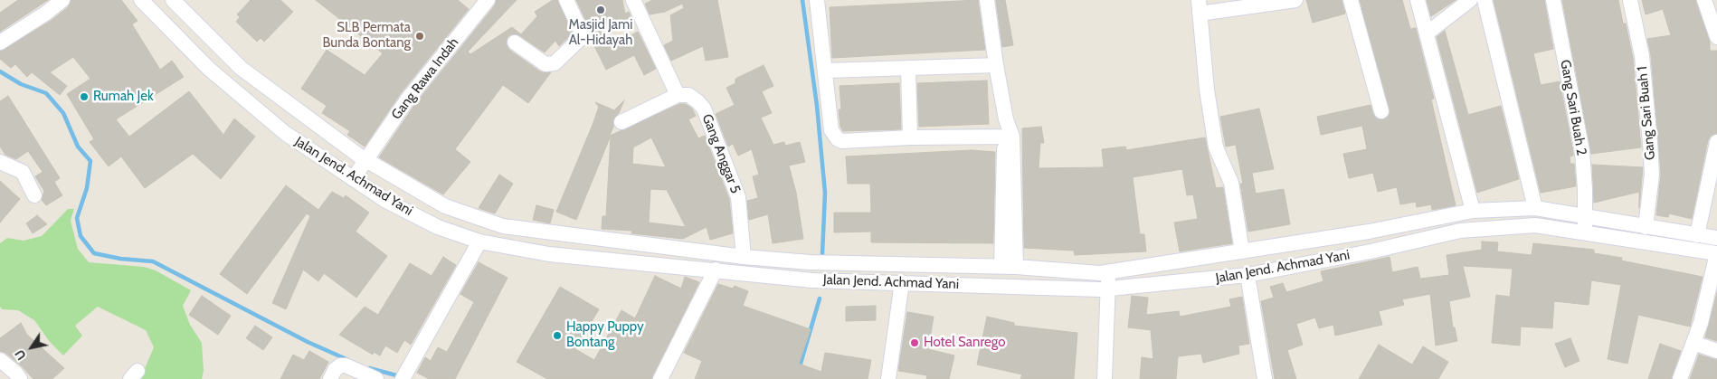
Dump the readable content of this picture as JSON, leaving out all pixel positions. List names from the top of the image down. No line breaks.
{"streets":{"street":["Gang Rawa Indah","Gang Sari Buah 2","Gang Sari Buah 1","Gang Anggar 5","Jalan Jend. Achmad Yani"]},"crossings":[["Gang Rawa Indah","Jalan Jend. Achmad Yani"],["Gang Sari Buah 2","Jalan Jend. Achmad Yani"],["Gang Sari Buah 1","Jalan Jend. Achmad Yani"],["Gang Anggar 5","Jalan Jend. Achmad Yani"]],"places":["Masjid Jami Al-Hidayah","SLB Permata Bunda Bontang","Rumah Jek","Happy Puppy Bontang","Hotel Sanrego"],"north":"bottom left"}
